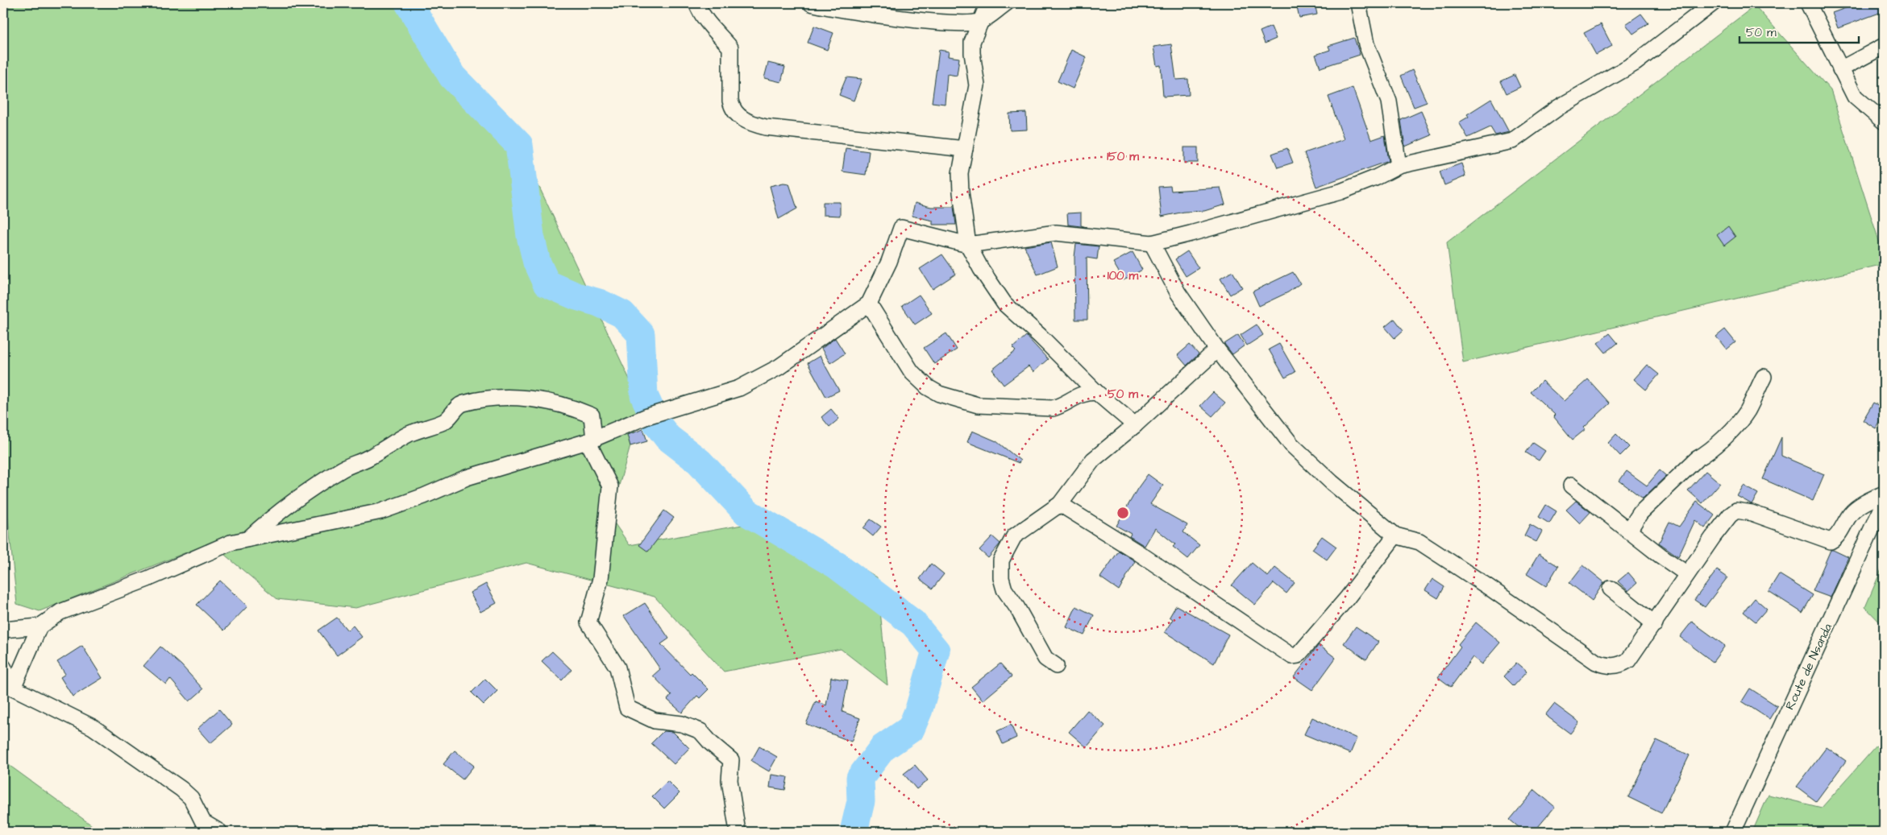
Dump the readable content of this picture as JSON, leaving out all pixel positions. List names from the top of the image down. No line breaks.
{"streets":{"street":["Route de Nsanda"]},"scale_bar":"50 m","rings":["150 m","100 m","50 m"]}
